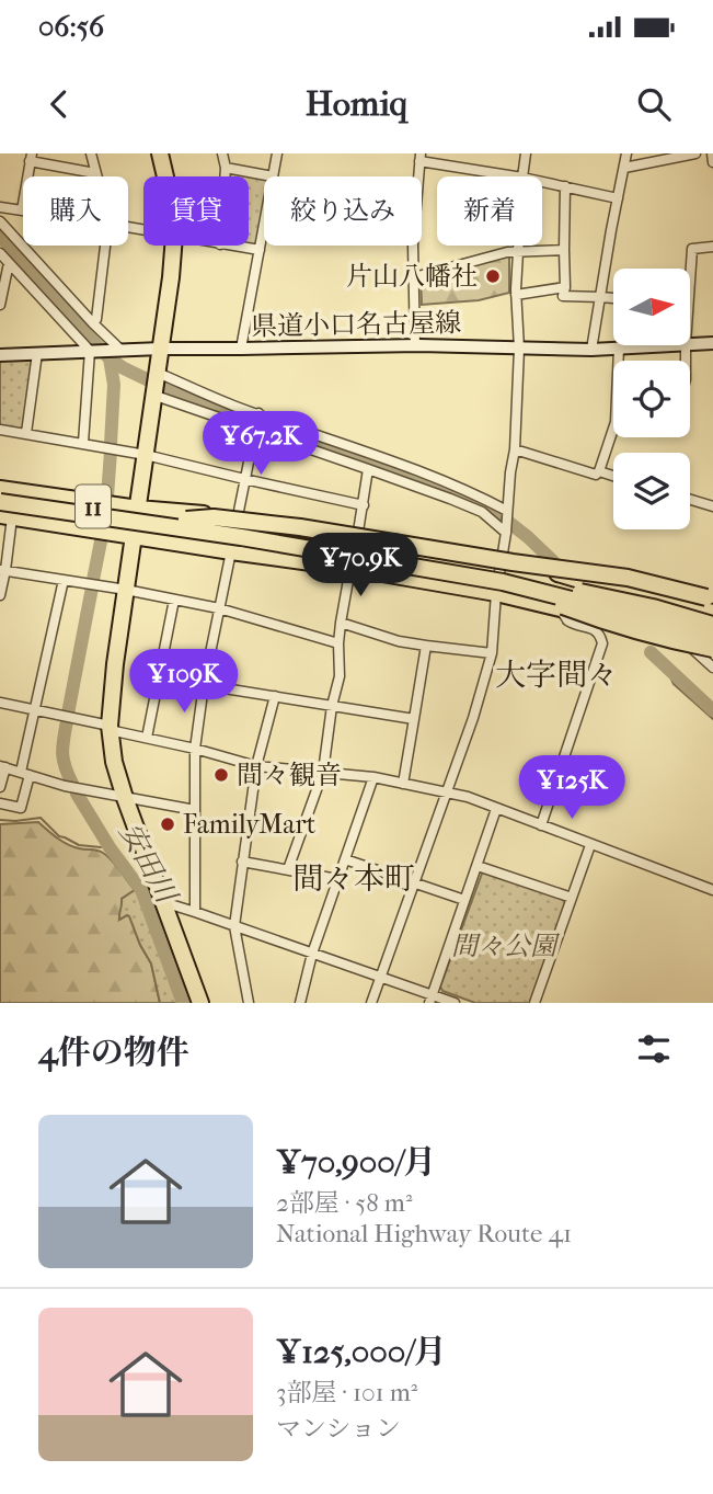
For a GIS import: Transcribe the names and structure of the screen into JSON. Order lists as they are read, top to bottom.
{
  "streets": {
    "highway": ["11"],
    "main road": ["県道小口名古屋線"]
  },
  "districts": ["大字間々", "間々本町"],
  "water": ["安田川"],
  "parks": ["間々公園"],
  "places": ["片山八幡社", "間々観音", "FamilyMart"],
  "north": "right",
  "page": {
    "status": "06:56",
    "header": "Homiq",
    "chip": [
      "購入",
      "賃貸",
      "絞り込み",
      "新着"
    ],
    "price": [
      "¥67.2K",
      "¥70.9K",
      "¥109K",
      "¥125K"
    ],
    "heading": "4件の物件",
    "list": [
      {
        "name": "¥70,900/月",
        "note": "2部屋 · 58 m² · National Highway Route 41"
      },
      {
        "name": "¥125,000/月",
        "note": "3部屋 · 101 m² · マンション"
      }
    ]
  }
}
